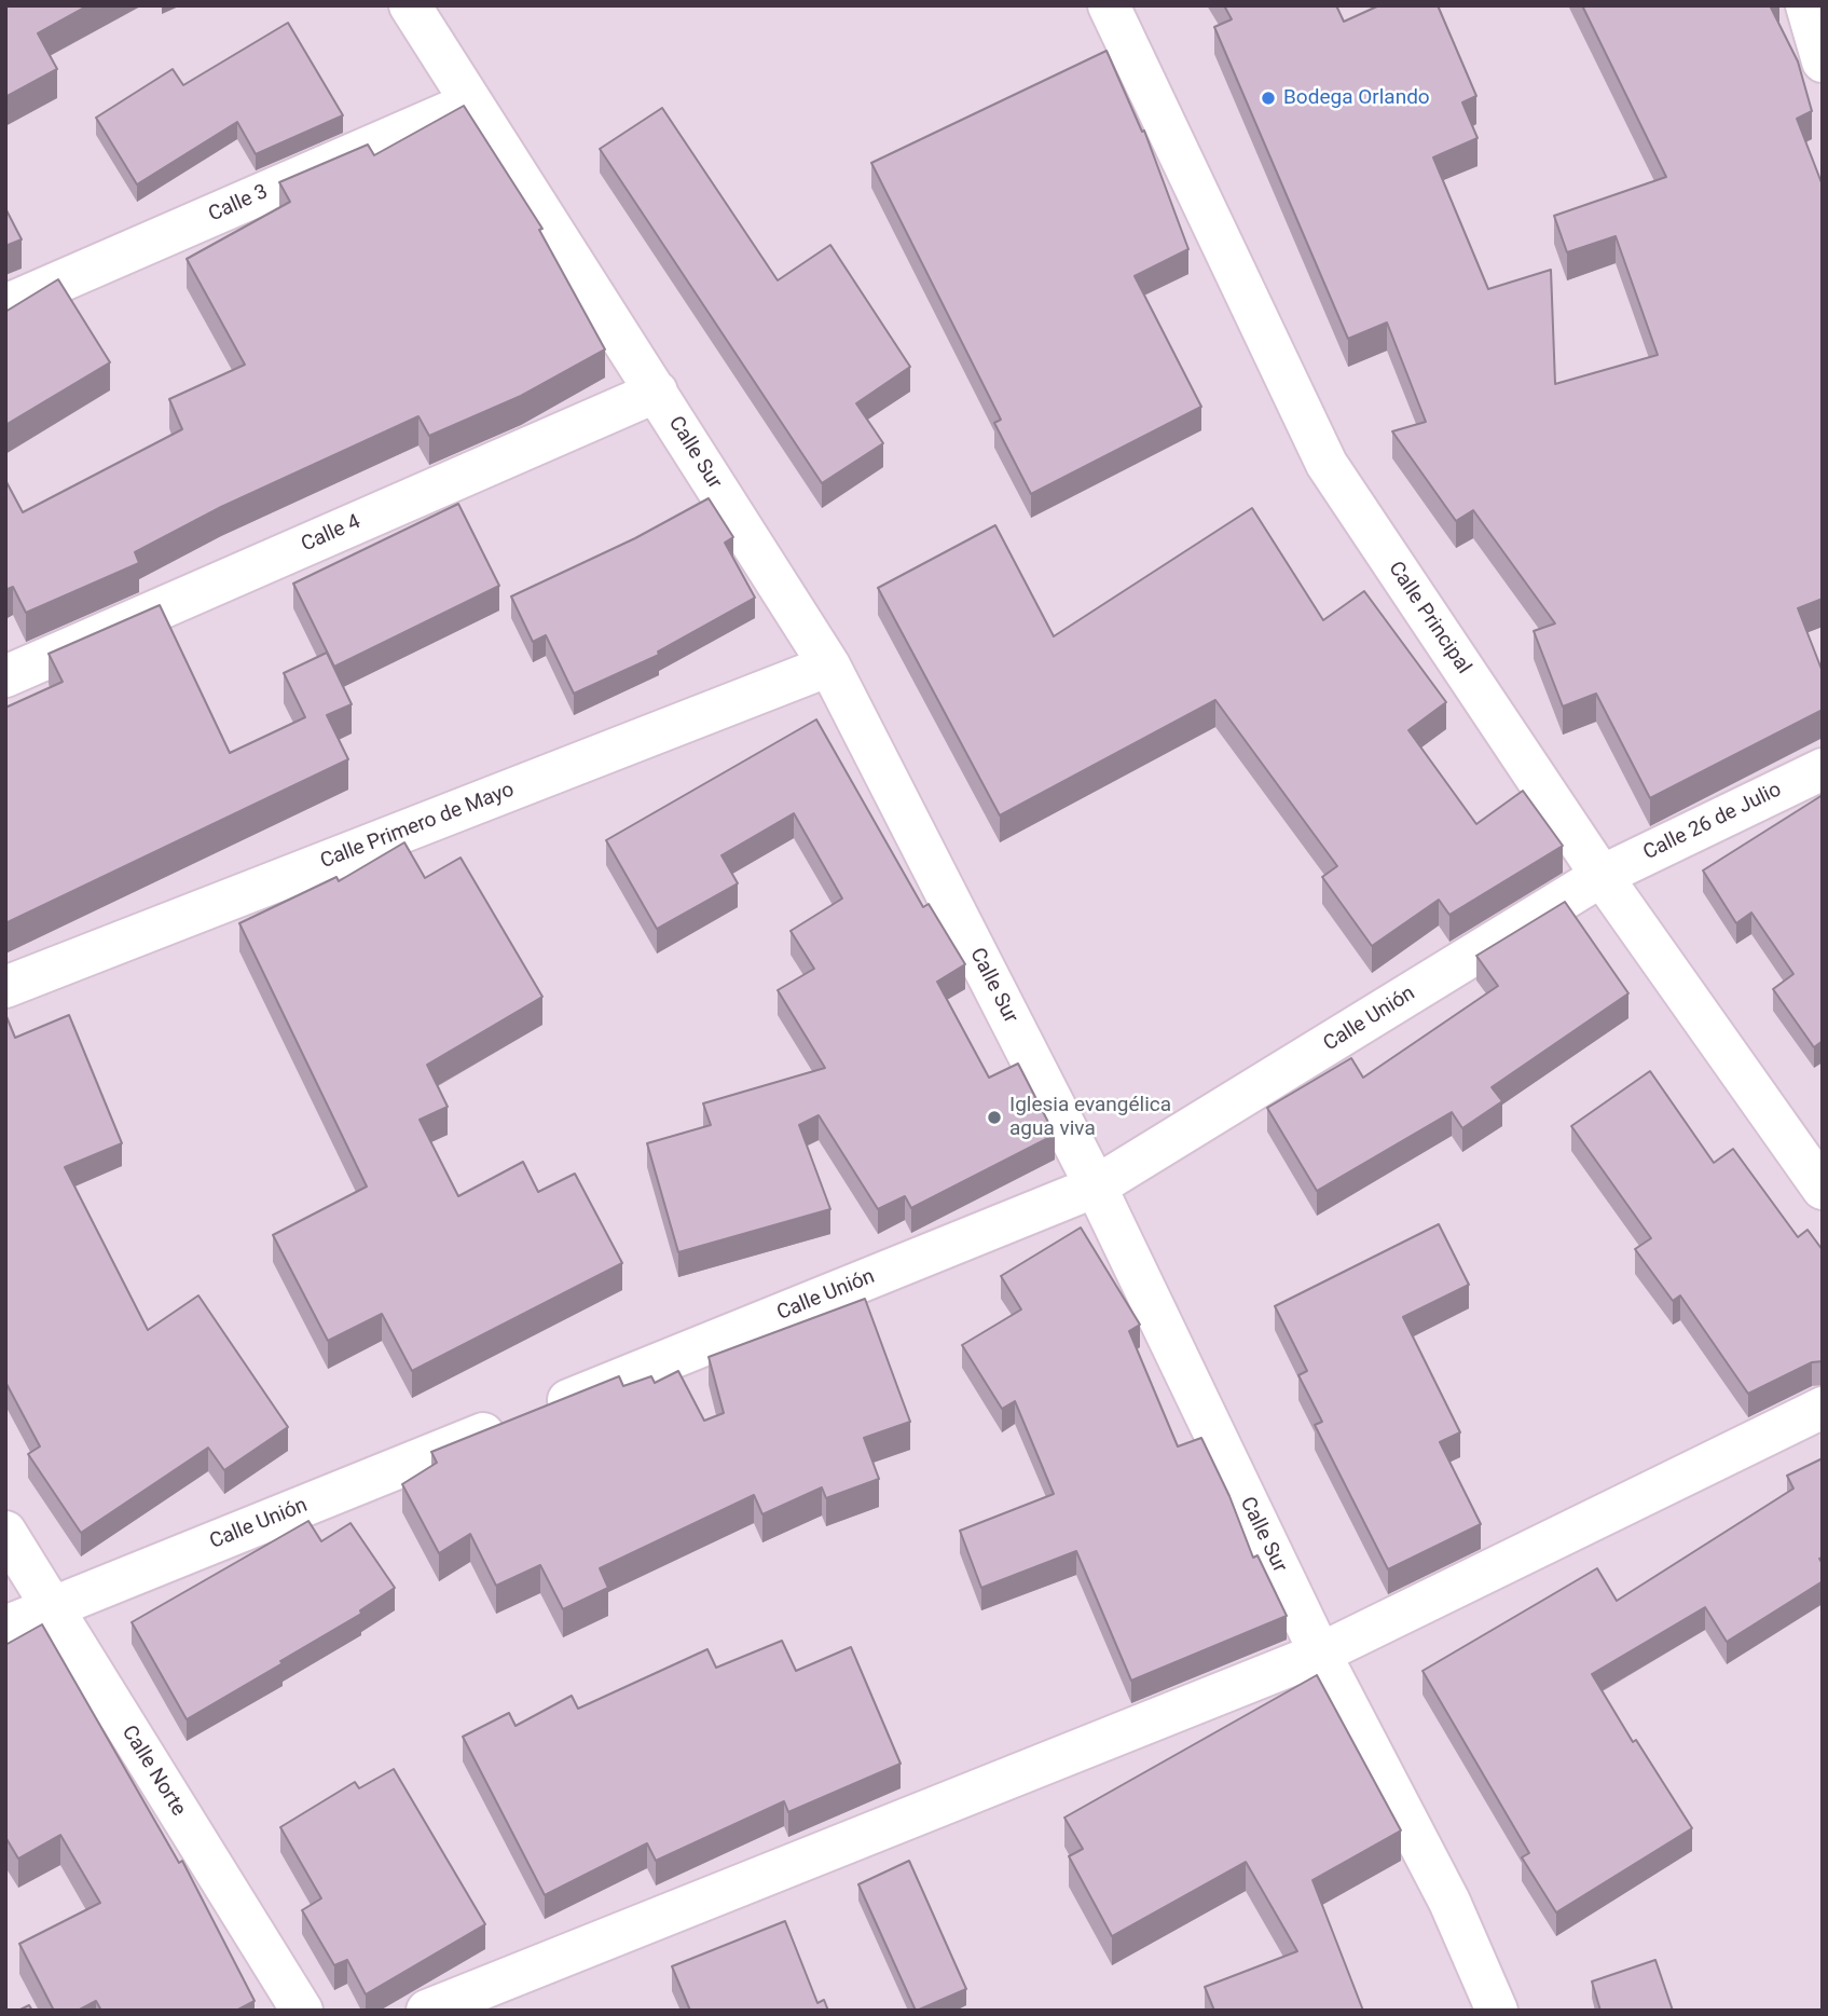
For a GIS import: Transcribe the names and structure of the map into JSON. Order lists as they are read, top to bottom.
{
  "streets": {
    "street": [
      "Calle 3",
      "Calle Sur",
      "Calle 4",
      "Calle Principal",
      "Calle 26 de Julio",
      "Calle Primero de Mayo",
      "Calle Unión",
      "Calle Norte"
    ]
  },
  "crossings": [
    ["Calle 3", "Calle Sur"],
    ["Calle Sur", "Calle 4"],
    ["Calle Sur", "Calle Primero de Mayo"],
    ["Calle Sur", "Calle Unión"],
    ["Calle Principal", "Calle 26 de Julio"],
    ["Calle Principal", "Calle Unión"],
    ["Calle 26 de Julio", "Calle Unión"],
    ["Calle Unión", "Calle Norte"]
  ],
  "places": ["Bodega Orlando", "Iglesia evangélica agua viva"]
}
